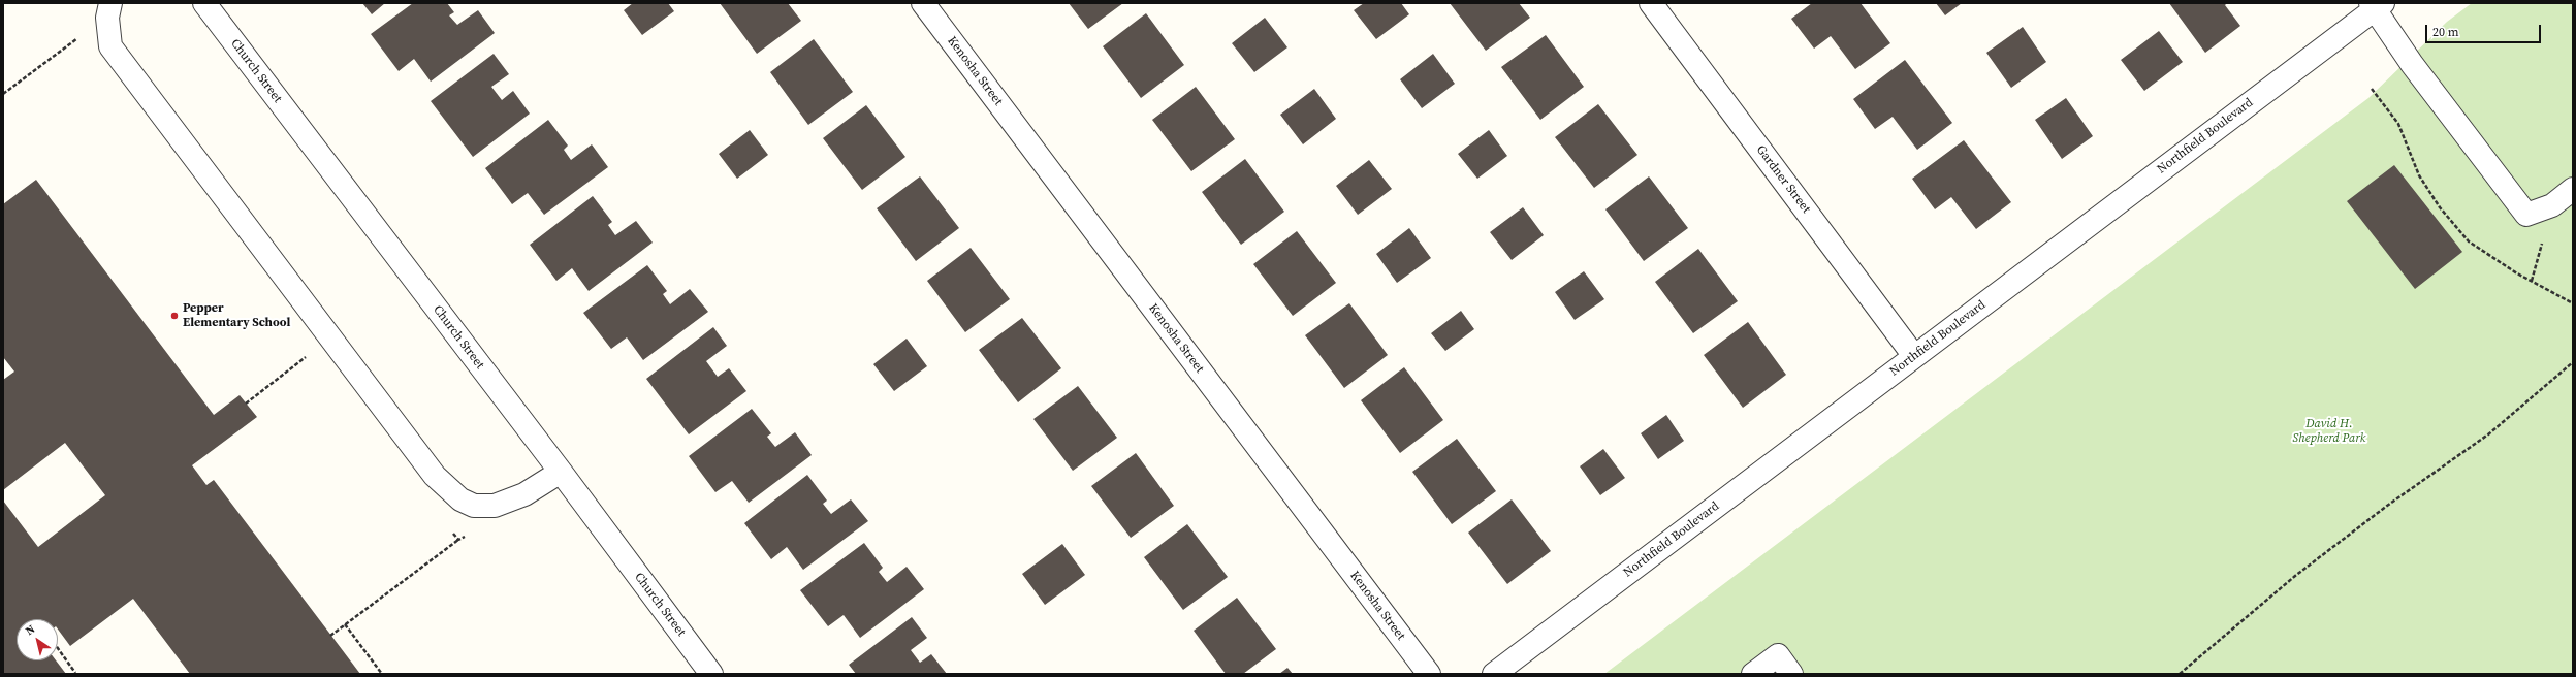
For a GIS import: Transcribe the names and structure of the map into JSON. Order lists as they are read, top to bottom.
{
  "streets": {
    "street": [
      "Church Street",
      "Kenosha Street",
      "Northfield Boulevard",
      "Gardner Street"
    ]
  },
  "crossings": [
    ["Northfield Boulevard", "Gardner Street"]
  ],
  "parks": ["David H. Shepherd Park"],
  "places": ["Pepper Elementary School"],
  "scale_bar": "20 m",
  "north": "top left"
}
